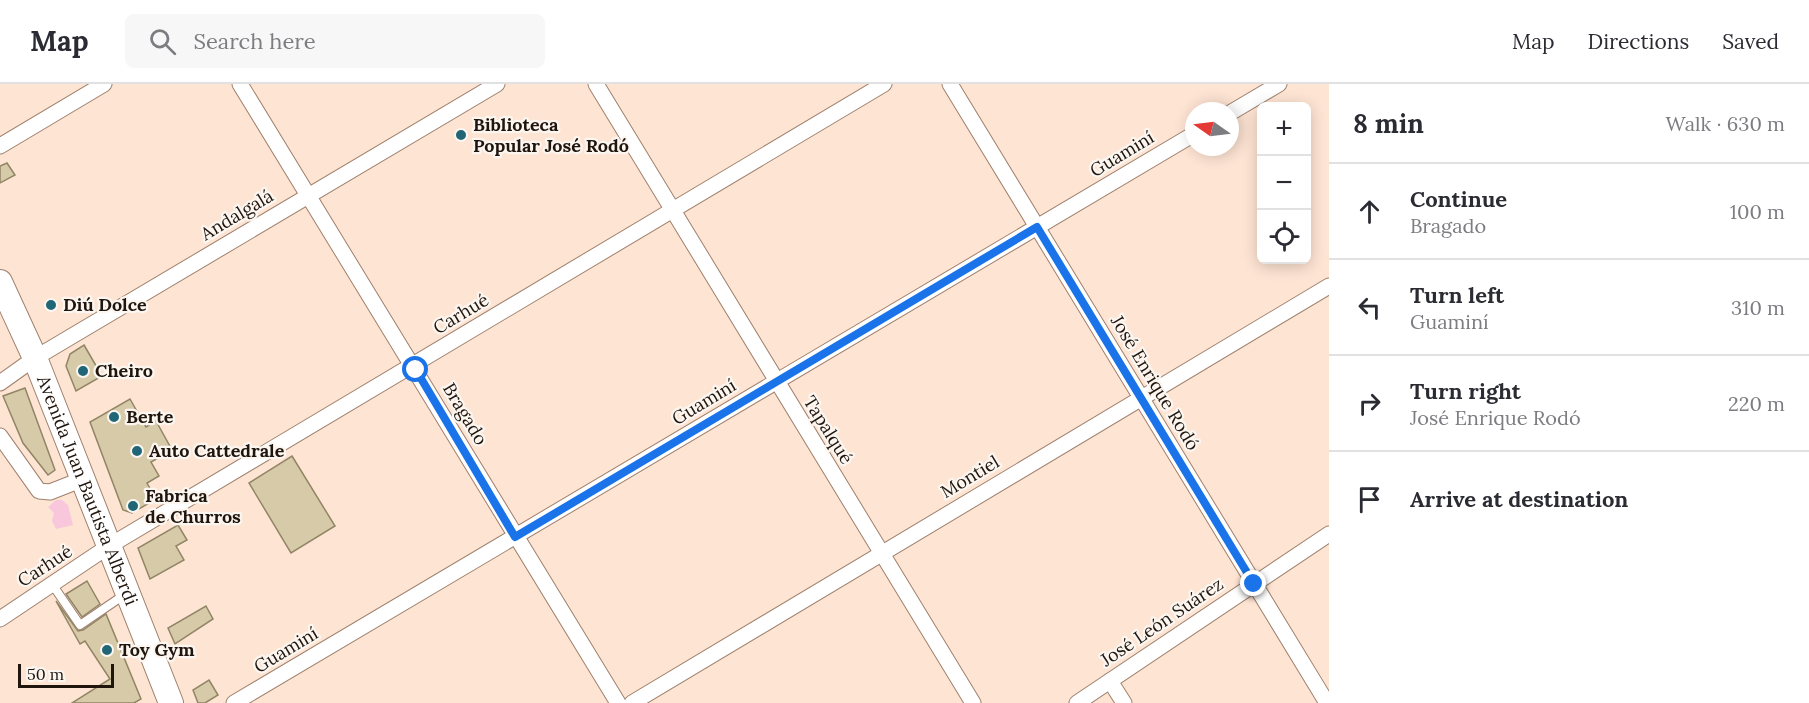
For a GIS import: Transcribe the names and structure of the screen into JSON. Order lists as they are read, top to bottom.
{
  "streets": {
    "main road": ["Avenida Juan Bautista Alberdi"],
    "street": [
      "Guaminí",
      "Andalgalá",
      "Carhué",
      "José Enrique Rodó",
      "Bragado",
      "Tapalqué",
      "Montiel",
      "José León Suárez"
    ]
  },
  "crossings": [
    ["Guaminí", "José Enrique Rodó"],
    ["Guaminí", "Bragado"],
    ["Guaminí", "Tapalqué"],
    ["Andalgalá", "Bragado"],
    ["Andalgalá", "Avenida Juan Bautista Alberdi"],
    ["Carhué", "Bragado"],
    ["Carhué", "Tapalqué"],
    ["Carhué", "Avenida Juan Bautista Alberdi"],
    ["José Enrique Rodó", "Montiel"],
    ["José Enrique Rodó", "José León Suárez"],
    ["Tapalqué", "Montiel"]
  ],
  "places": [
    "Biblioteca Popular José Rodó",
    "Diú Dolce",
    "Cheiro",
    "Berte",
    "Auto Cattedrale",
    "Fabrica de Churros",
    "Toy Gym"
  ],
  "scale_bar": "50 m",
  "north": "left",
  "page": {
    "header": "Map",
    "search": "Search here",
    "nav": ["Map", "Directions", "Saved"],
    "heading": ["8 min", "Walk · 630 m"],
    "map_buttons": ["+", "−"],
    "list": [
      ["Continue", "Bragado", "100 m"],
      ["Turn left", "Guaminí", "310 m"],
      ["Turn right", "José Enrique Rodó", "220 m"],
      "Arrive at destination"
    ],
    "scale": "50 m"
  }
}
